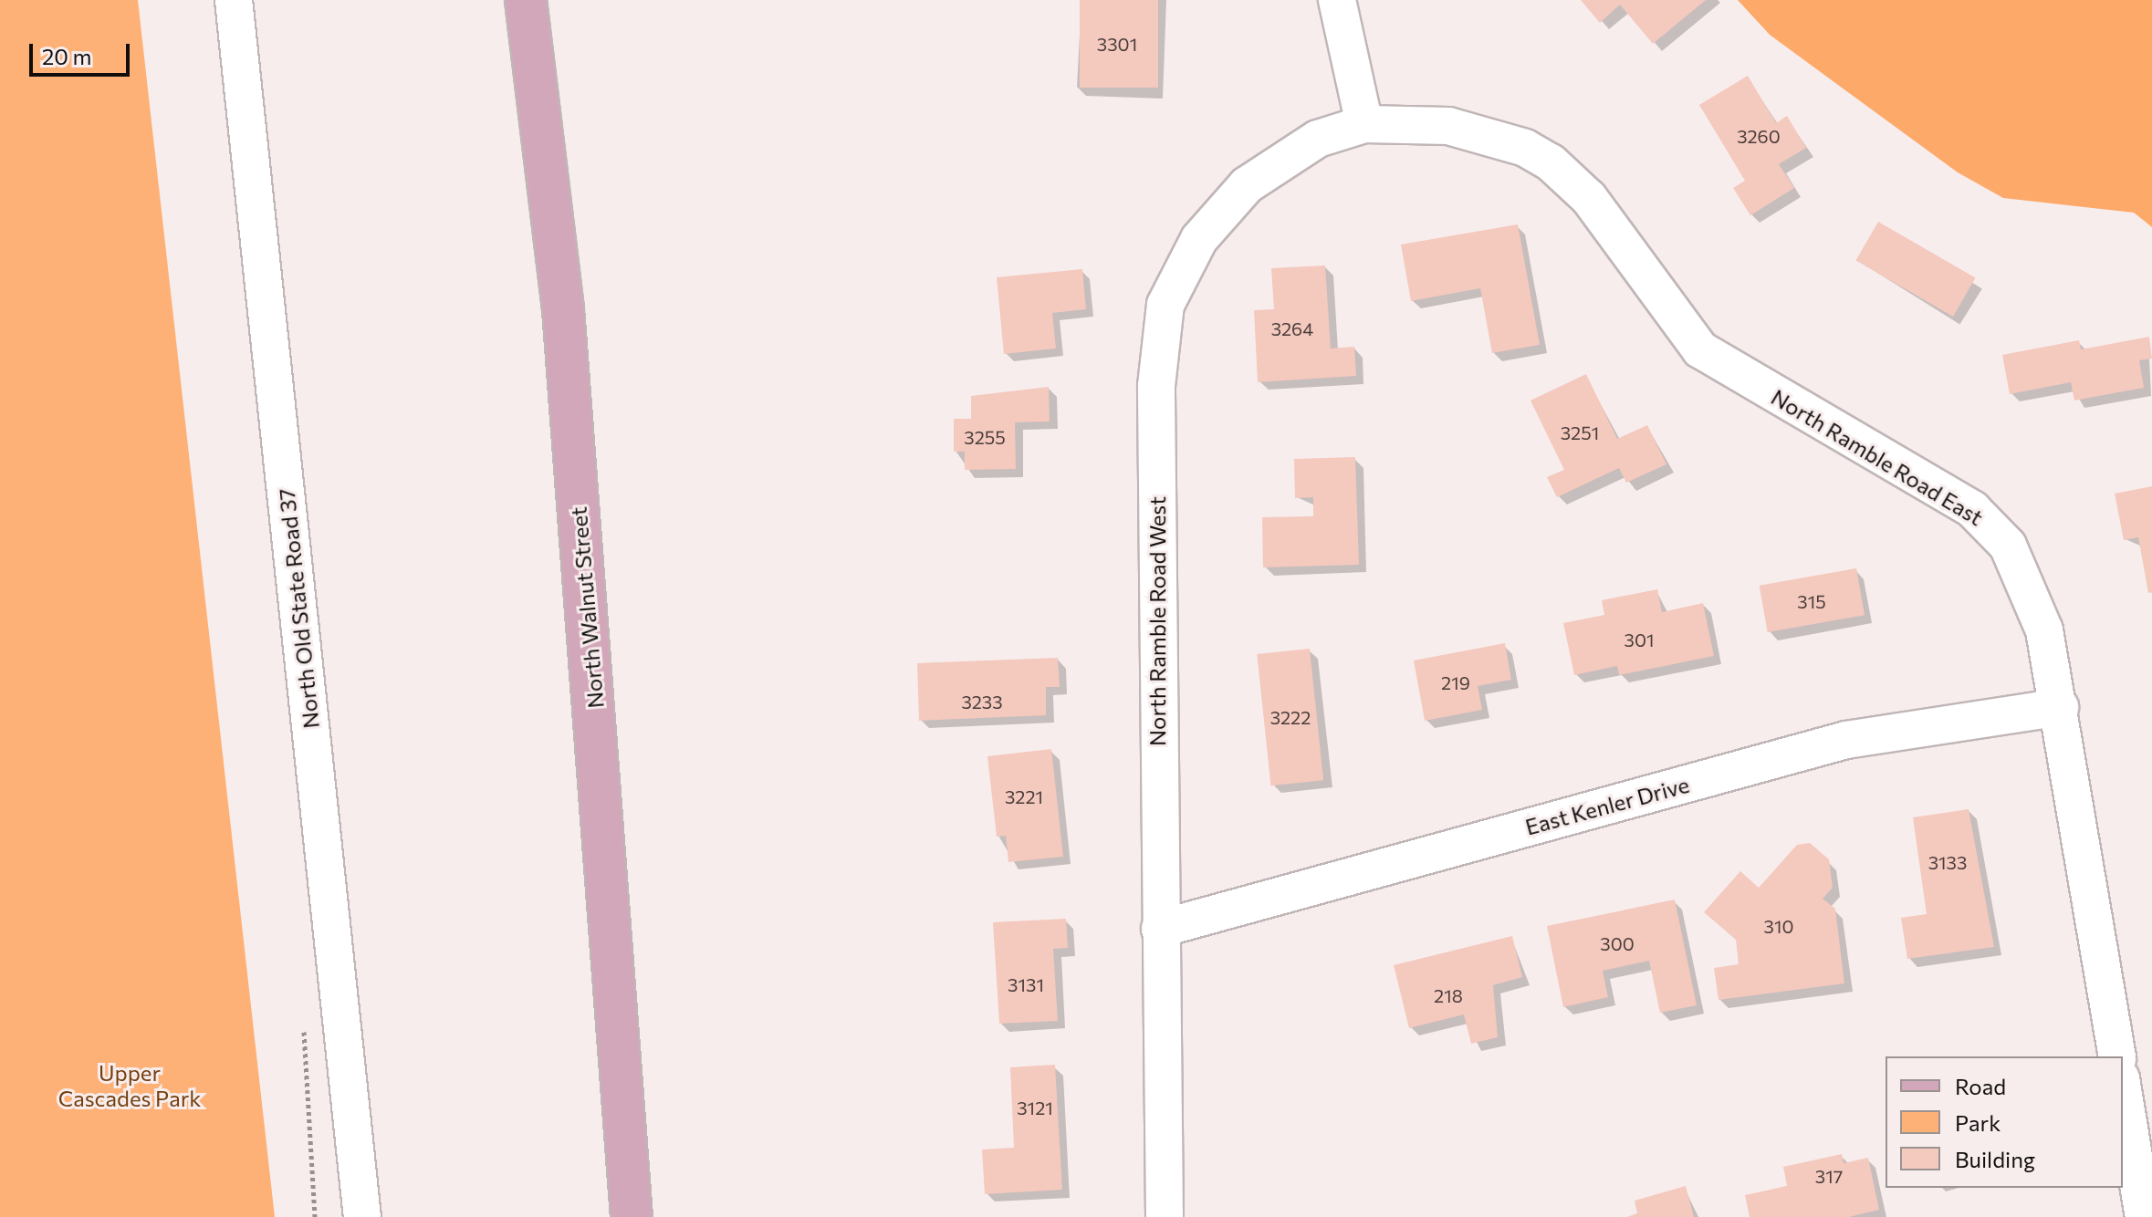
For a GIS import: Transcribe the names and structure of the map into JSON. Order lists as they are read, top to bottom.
{
  "streets": {
    "main road": ["North Walnut Street"],
    "street": [
      "North Ramble Road East",
      "North Old State Road 37",
      "North Ramble Road West",
      "East Kenler Drive"
    ]
  },
  "crossings": [
    ["North Ramble Road East", "North Ramble Road West"],
    ["North Ramble Road East", "East Kenler Drive"],
    ["North Ramble Road West", "East Kenler Drive"]
  ],
  "parks": ["Upper Cascades Park"],
  "house_numbers": [
    "3301",
    "3260",
    "3264",
    "3251",
    "3255",
    "315",
    "301",
    "219",
    "3233",
    "3222",
    "3221",
    "3133",
    "310",
    "300",
    "3131",
    "218",
    "3121",
    "317"
  ],
  "legend": ["Road", "Park", "Building"],
  "scale_bar": "20 m"
}
